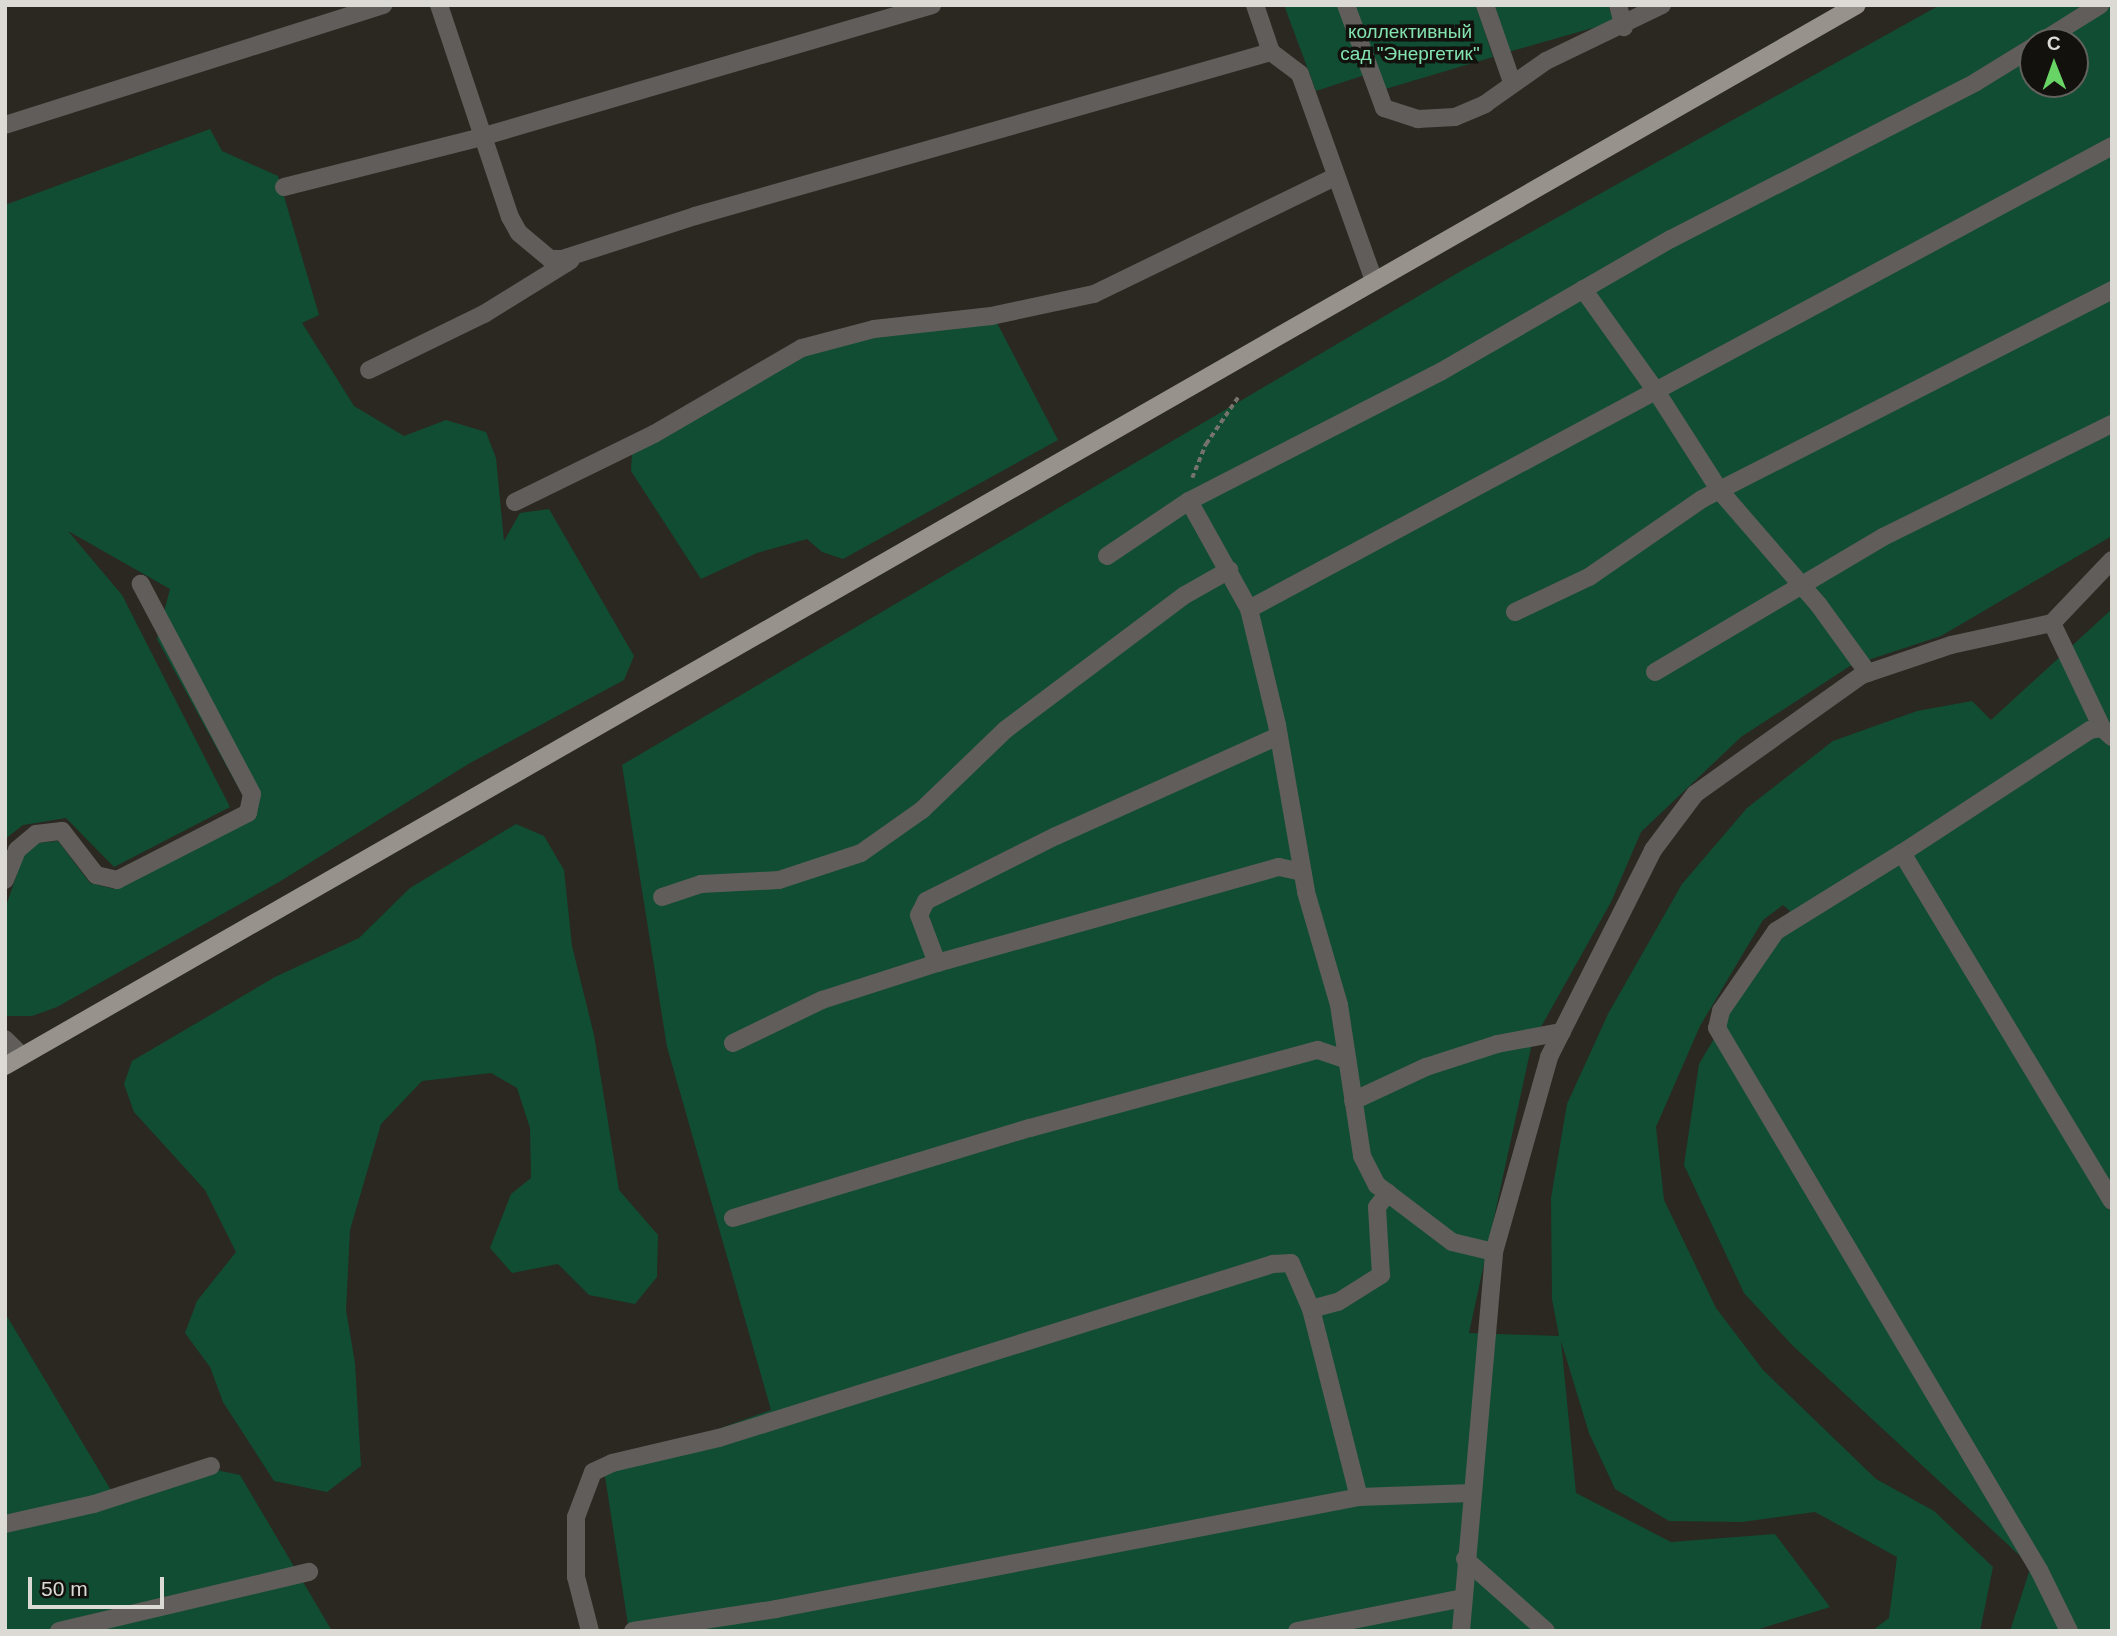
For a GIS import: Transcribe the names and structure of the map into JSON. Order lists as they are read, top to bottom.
{
  "parks": ["коллективный сад \"Энергетик\""],
  "scale_bar": "50 m",
  "north": "top"
}
